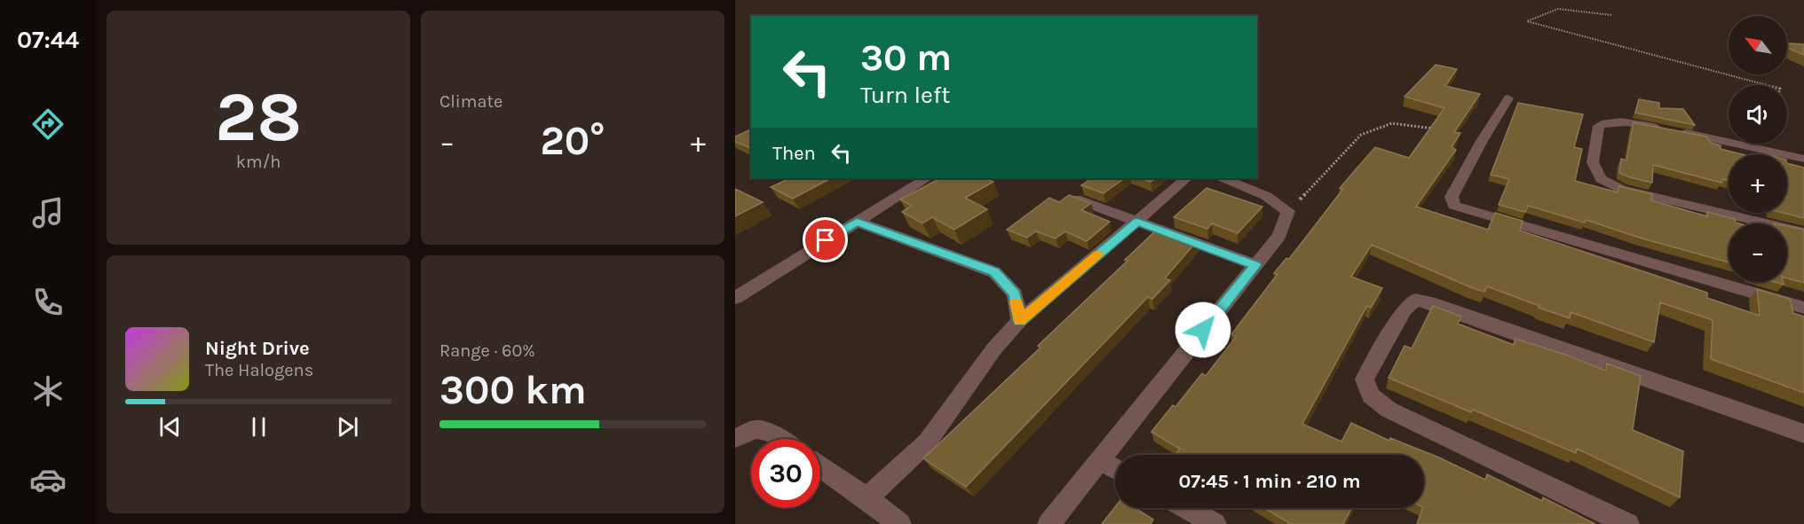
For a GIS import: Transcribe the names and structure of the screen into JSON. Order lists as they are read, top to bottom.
{
  "north": "top left",
  "page": {
    "tabs": "07:44",
    "tile": [
      ["28", "km/h"],
      "Climate",
      ["Range · 60%", "300 km"]
    ],
    "map_buttons": ["+", "−"],
    "turn": ["30 m", "Turn left"],
    "heat": ["−", "20°", "+"],
    "then": "Then",
    "song": ["Night Drive", "The Halogens"],
    "limit": "30",
    "trip": "07:45 · 1 min · 210 m"
  }
}
